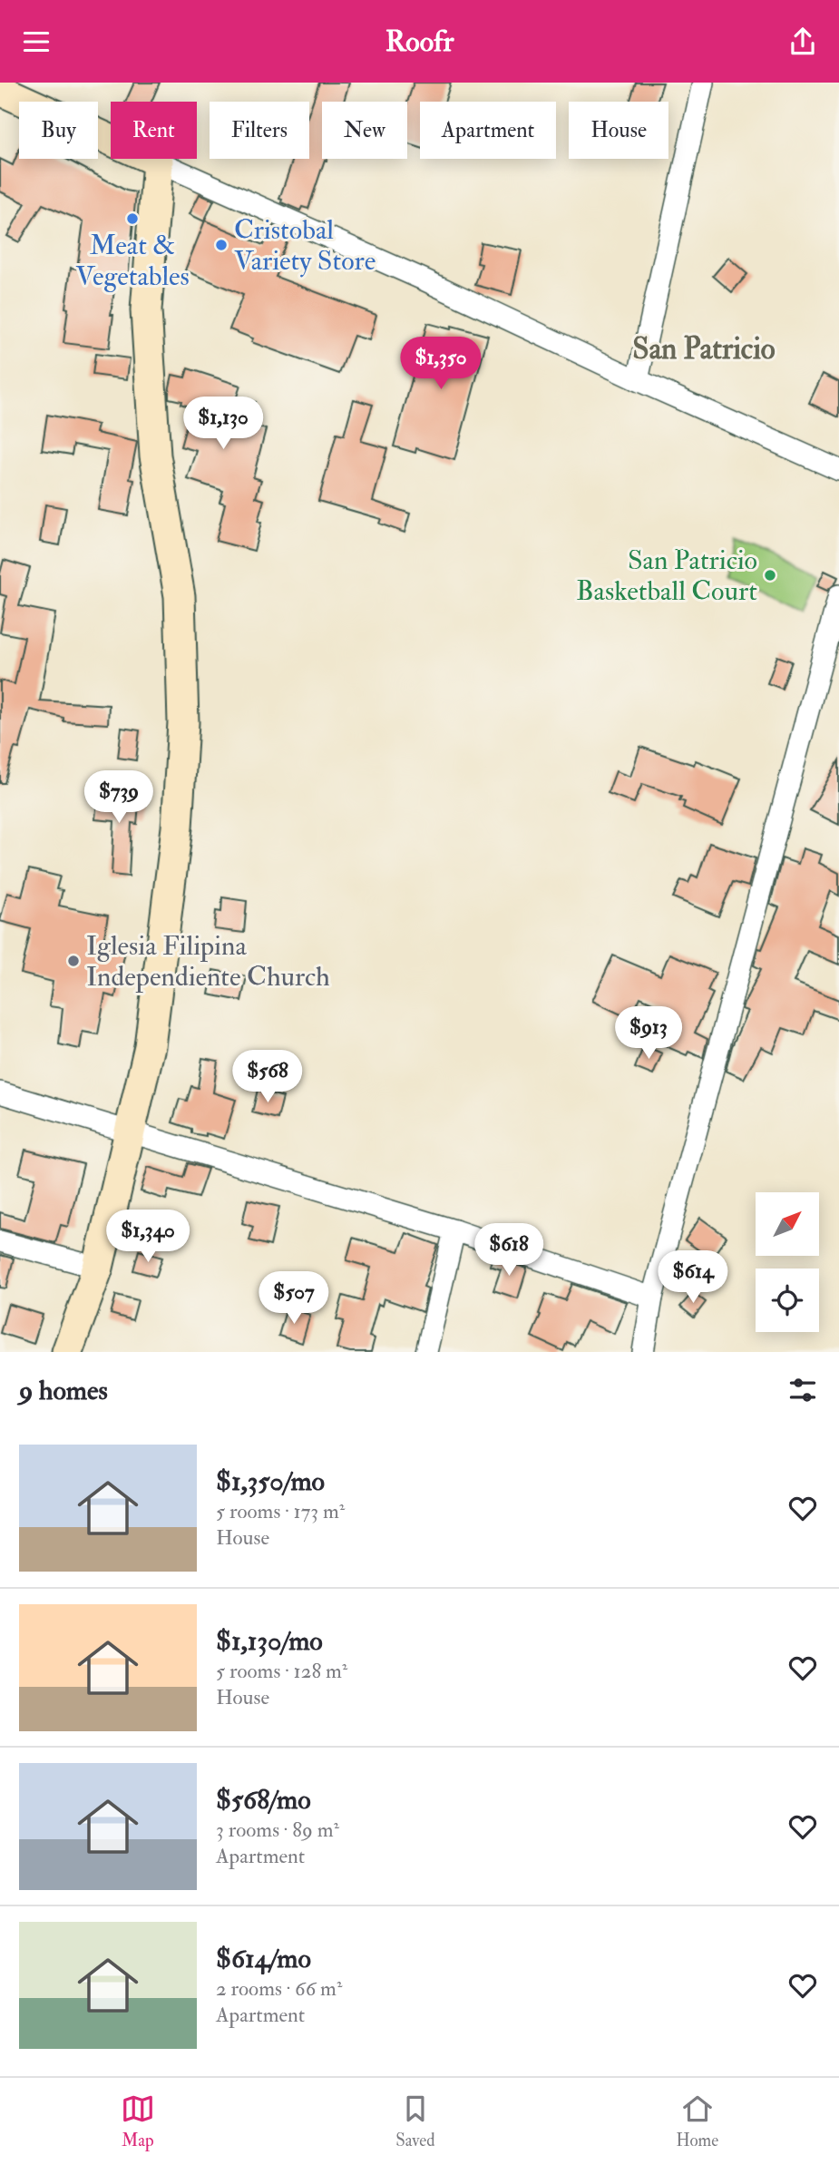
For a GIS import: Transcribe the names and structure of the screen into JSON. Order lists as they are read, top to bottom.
{
  "districts": ["San Patricio"],
  "places": [
    "Meat & Vegetables",
    "Cristobal Variety Store",
    "San Patricio Basketball Court",
    "Iglesia Filipina Independiente Church"
  ],
  "north": "top right",
  "page": {
    "header": "Roofr",
    "chip": [
      "Buy",
      "Rent",
      "Filters",
      "New",
      "Apartment",
      "House"
    ],
    "price": [
      "$1,350",
      "$1,130",
      "$739",
      "$913",
      "$568",
      "$1,340",
      "$618",
      "$614",
      "$507"
    ],
    "heading": "9 homes",
    "list": [
      {
        "name": "$1,350/mo",
        "note": "5 rooms · 173 m² · House"
      },
      {
        "name": "$1,130/mo",
        "note": "5 rooms · 128 m² · House"
      },
      {
        "name": "$568/mo",
        "note": "3 rooms · 89 m² · Apartment"
      },
      {
        "name": "$614/mo",
        "note": "2 rooms · 66 m² · Apartment"
      }
    ],
    "tabs": ["Map", "Saved", "Home"]
  }
}
